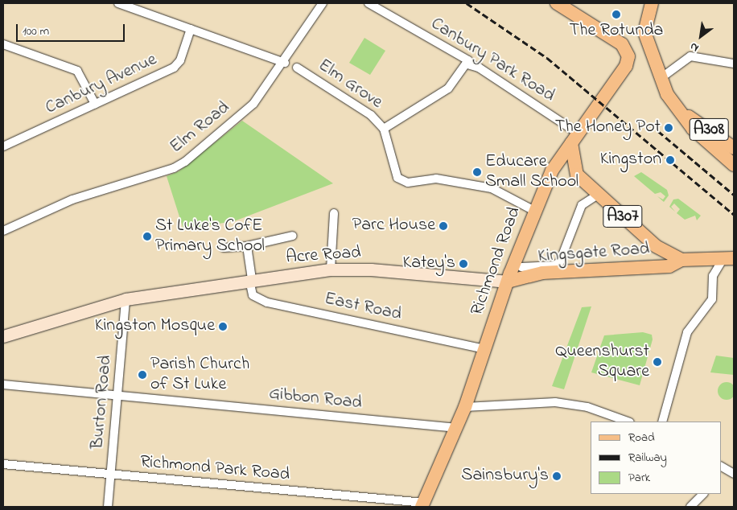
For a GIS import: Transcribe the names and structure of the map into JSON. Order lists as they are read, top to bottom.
{
  "streets": {
    "main road": [
      "A308",
      "A307",
      "Kingsgate Road",
      "Richmond Road"
    ],
    "street": [
      "Canbury Park Road",
      "Canbury Avenue",
      "Elm Grove",
      "Elm Road",
      "Acre Road",
      "East Road",
      "Gibbon Road",
      "Burton Road",
      "Richmond Park Road"
    ]
  },
  "crossings": [
    ["Canbury Park Road", "A307"],
    ["Canbury Park Road", "Richmond Road"],
    ["A307", "Kingsgate Road"],
    ["A307", "Richmond Road"],
    ["Kingsgate Road", "Acre Road"],
    ["Kingsgate Road", "Richmond Road"],
    ["Acre Road", "Richmond Road"],
    ["Acre Road", "East Road"],
    ["Acre Road", "Burton Road"],
    ["Richmond Road", "East Road"],
    ["Richmond Road", "Gibbon Road"],
    ["Richmond Road", "Richmond Park Road"],
    ["Gibbon Road", "Burton Road"],
    ["Burton Road", "Richmond Park Road"]
  ],
  "places": [
    "The Rotunda",
    "The Honey Pot",
    "Kingston",
    "Educare Small School",
    "Parc House",
    "St Luke's CofE Primary School",
    "Katey's",
    "Kingston Mosque",
    "Queenshurst Square",
    "Parish Church of St Luke",
    "Sainsbury's"
  ],
  "legend": ["Road", "Railway", "Park"],
  "scale_bar": "100 m",
  "north": "bottom left"
}
